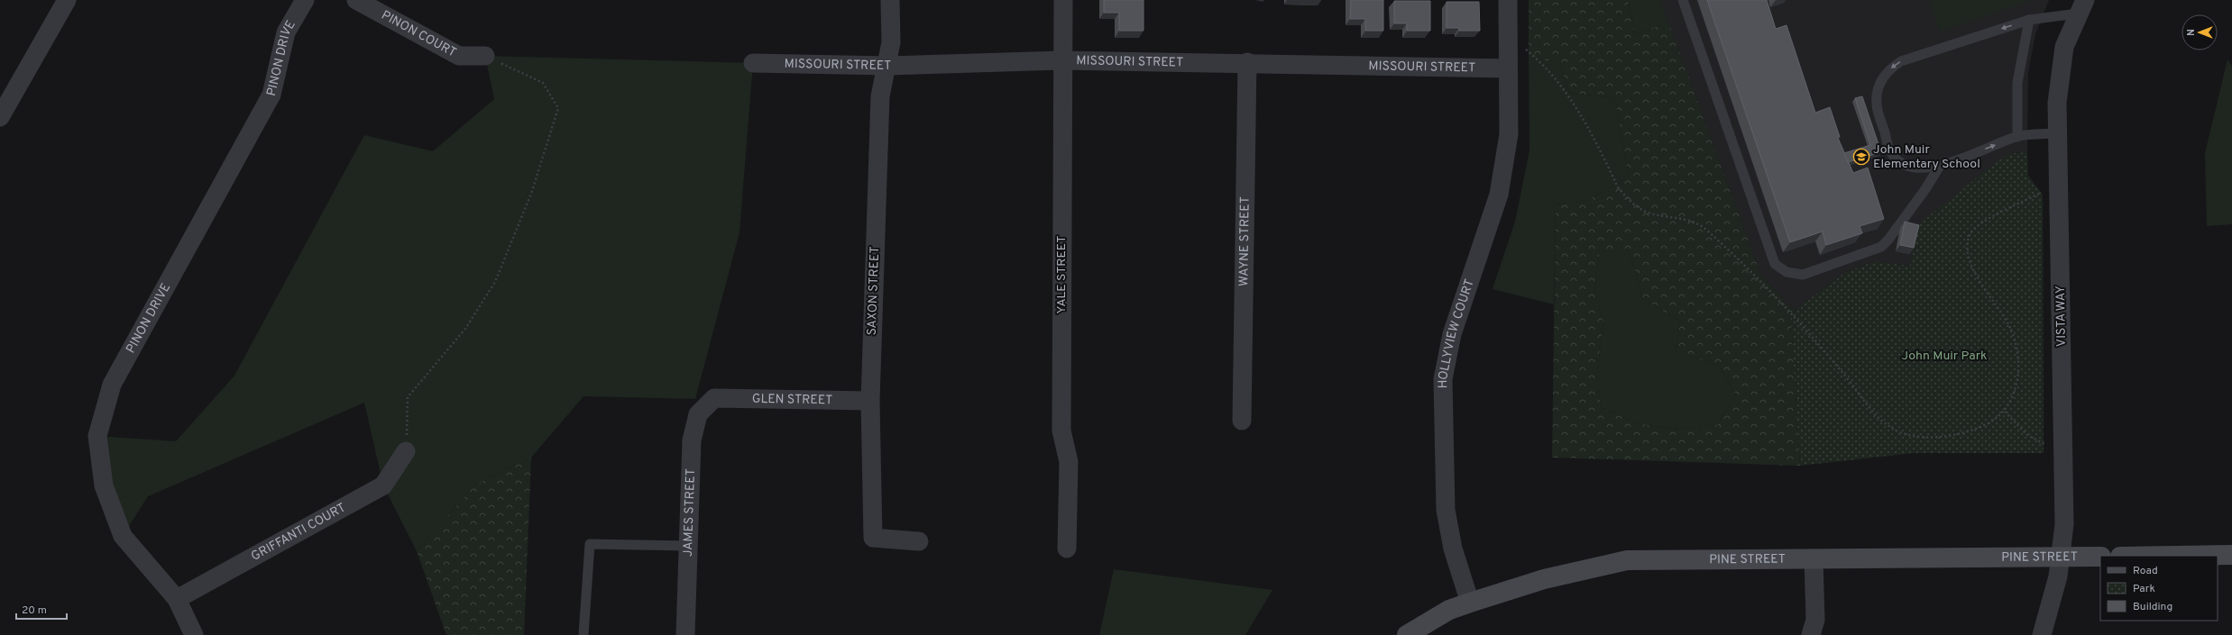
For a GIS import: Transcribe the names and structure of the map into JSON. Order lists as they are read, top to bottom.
{
  "streets": {
    "street": [
      "PINON COURT",
      "PINON DRIVE",
      "MISSOURI STREET",
      "WAYNE STREET",
      "YALE STREET",
      "SAXON STREET",
      "VISTA WAY",
      "HOLLYVIEW COURT",
      "GLEN STREET",
      "JAMES STREET",
      "GRIFFANTI COURT",
      "PINE STREET"
    ]
  },
  "crossings": [
    ["PINON DRIVE", "GRIFFANTI COURT"],
    ["MISSOURI STREET", "WAYNE STREET"],
    ["MISSOURI STREET", "YALE STREET"],
    ["MISSOURI STREET", "SAXON STREET"],
    ["MISSOURI STREET", "HOLLYVIEW COURT"],
    ["SAXON STREET", "GLEN STREET"],
    ["VISTA WAY", "PINE STREET"],
    ["HOLLYVIEW COURT", "PINE STREET"],
    ["GLEN STREET", "JAMES STREET"]
  ],
  "parks": ["John Muir Park"],
  "places": {
    "school or university": ["John Muir Elementary School"]
  },
  "legend": ["Road", "Park", "Building"],
  "scale_bar": "20 m",
  "north": "left"
}
